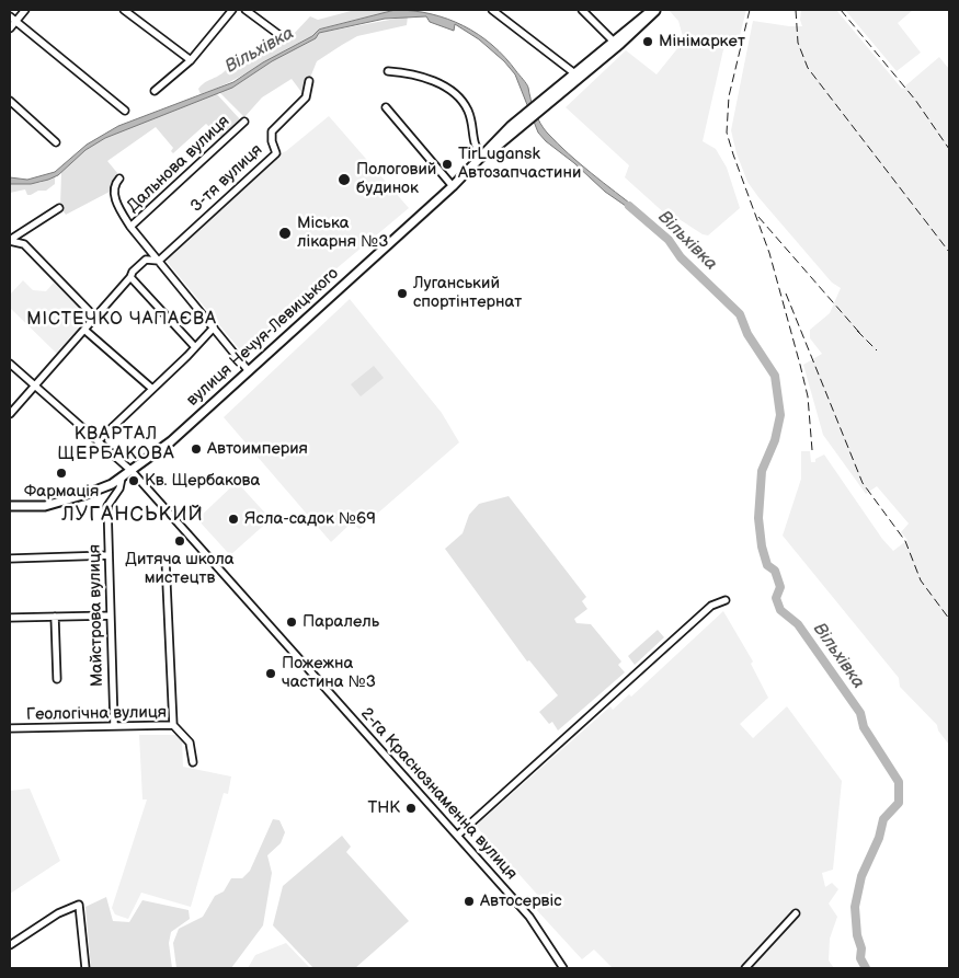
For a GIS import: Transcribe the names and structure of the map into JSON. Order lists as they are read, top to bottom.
{
  "streets": {
    "main road": ["вулиця Нечуя-Левицького"],
    "street": [
      "Дальнова вулиця",
      "3-тя вулиця",
      "Майстрова вулиця",
      "Геологічна вулиця",
      "2-га Краснознаменна вулиця"
    ]
  },
  "crossings": [
    ["вулиця Нечуя-Левицького", "Майстрова вулиця"],
    ["вулиця Нечуя-Левицького", "2-га Краснознаменна вулиця"],
    ["Майстрова вулиця", "Геологічна вулиця"]
  ],
  "districts": ["МІСТЕЧКО ЧАПАЄВА", "КВАРТАЛ ЩЕРБАКОВА", "ЛУГАНСЬКИЙ"],
  "water": ["Вільхівка"],
  "places": [
    "Мінімаркет",
    "TirLugansk Автозапчастини",
    "Пологовий будинок",
    "Міська лікарня №3",
    "Луганський спортінтернат",
    "Автоимперия",
    "Фармація",
    "Кв. Щербакова",
    "Ясла-садок №69",
    "Дитяча школа мистецтв",
    "Паралель",
    "Пожежна частина №3",
    "ТНК",
    "Автосервіс"
  ]
}
